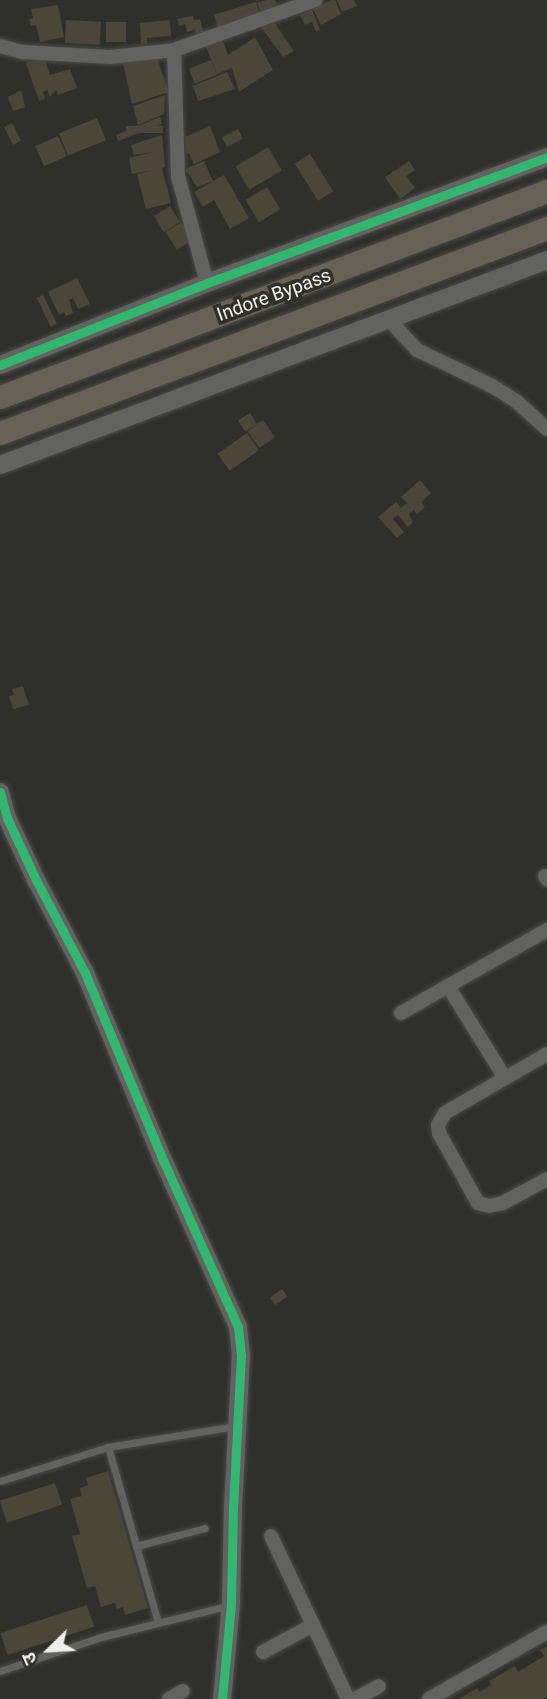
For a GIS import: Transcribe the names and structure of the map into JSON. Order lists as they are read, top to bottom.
{
  "streets": {
    "highway": ["Indore Bypass"]
  },
  "north": "bottom left"
}
